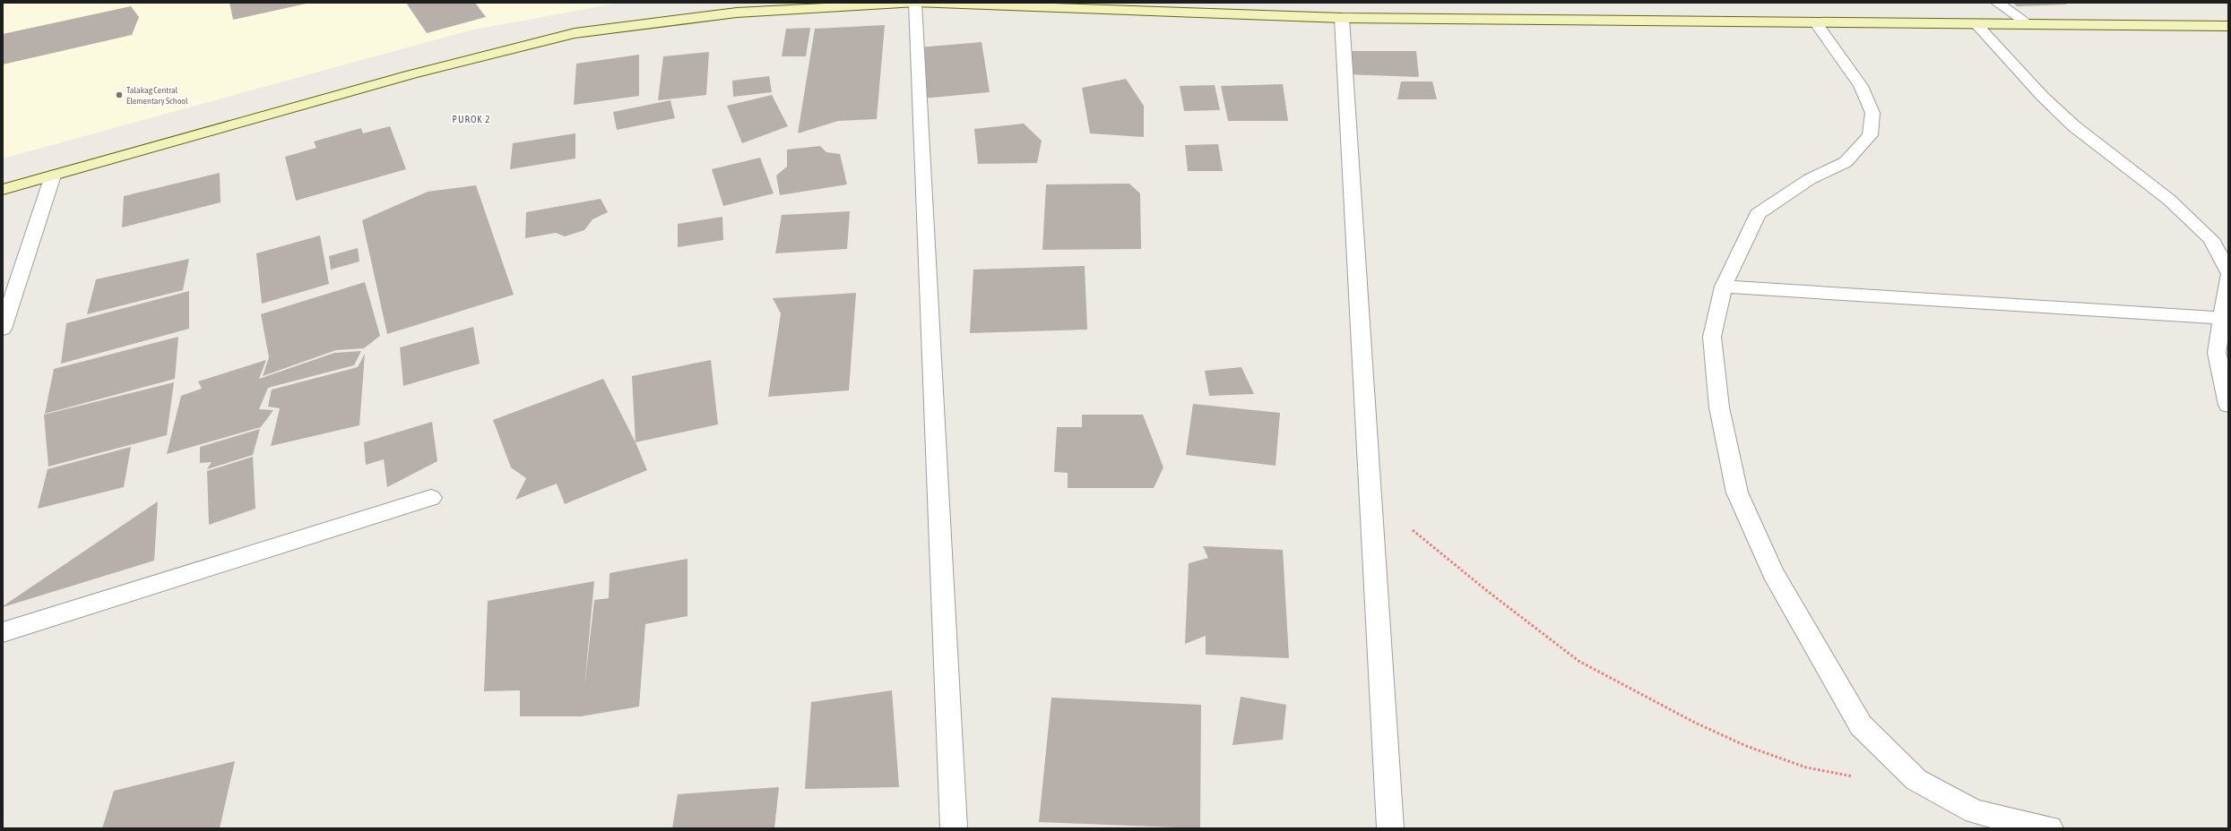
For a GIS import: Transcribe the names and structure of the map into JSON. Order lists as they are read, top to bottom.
{
  "districts": ["PUROK 2"],
  "places": ["Talakag Central Elementary School"]
}
